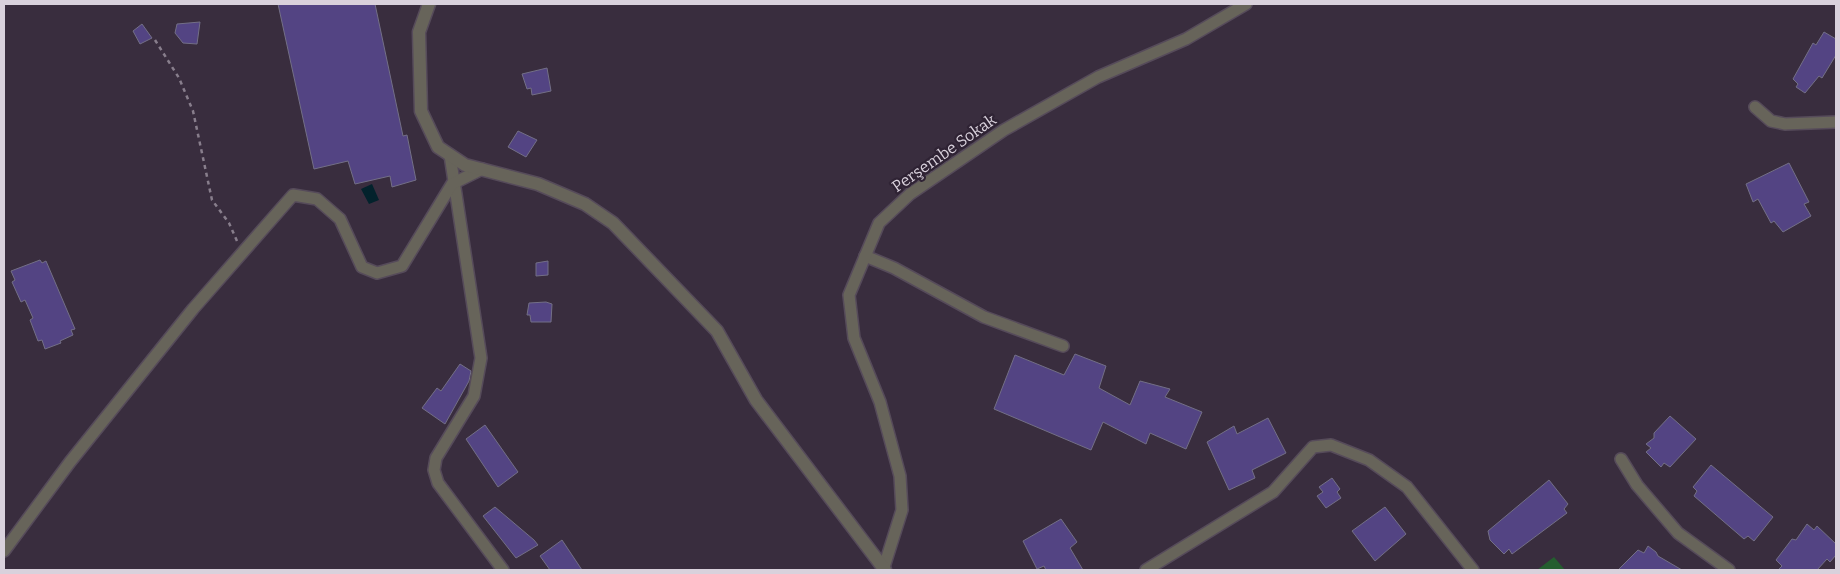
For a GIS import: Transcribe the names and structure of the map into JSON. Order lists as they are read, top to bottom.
{
  "streets": {
    "street": ["Perşembe Sokak"]
  }
}
